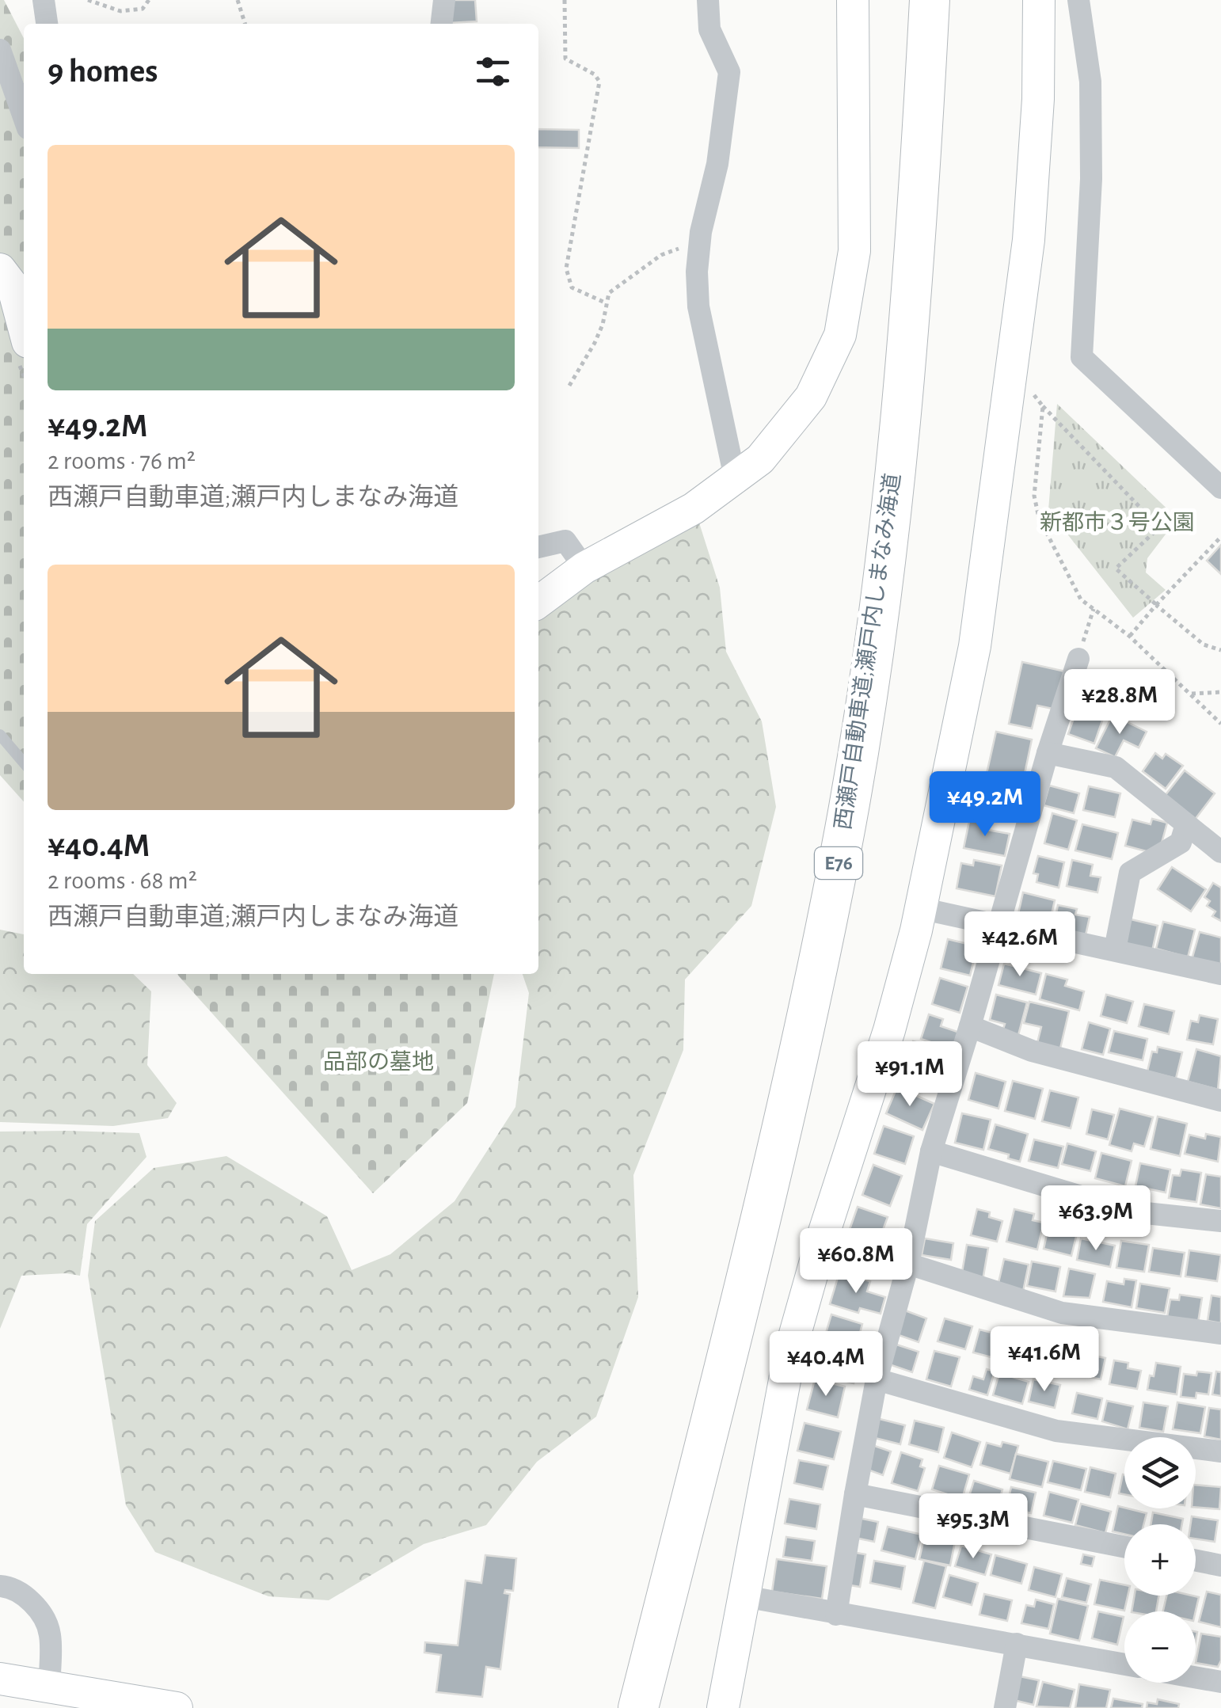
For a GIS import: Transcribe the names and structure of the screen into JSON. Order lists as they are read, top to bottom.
{
  "streets": {
    "highway": ["西瀬戸自動車道;瀬戸内しまなみ海道", "E76"]
  },
  "parks": ["新都市３号公園", "品部の墓地"],
  "page": {
    "heading": "9 homes",
    "list": [
      {
        "name": "¥49.2M",
        "note": "2 rooms · 76 m² · 西瀬戸自動車道;瀬戸内しまなみ海道"
      },
      {
        "name": "¥40.4M",
        "note": "2 rooms · 68 m² · 西瀬戸自動車道;瀬戸内しまなみ海道"
      }
    ],
    "price": [
      "¥28.8M",
      "¥49.2M",
      "¥42.6M",
      "¥91.1M",
      "¥63.9M",
      "¥60.8M",
      "¥41.6M",
      "¥40.4M",
      "¥95.3M"
    ],
    "map_buttons": ["+", "−"]
  }
}
